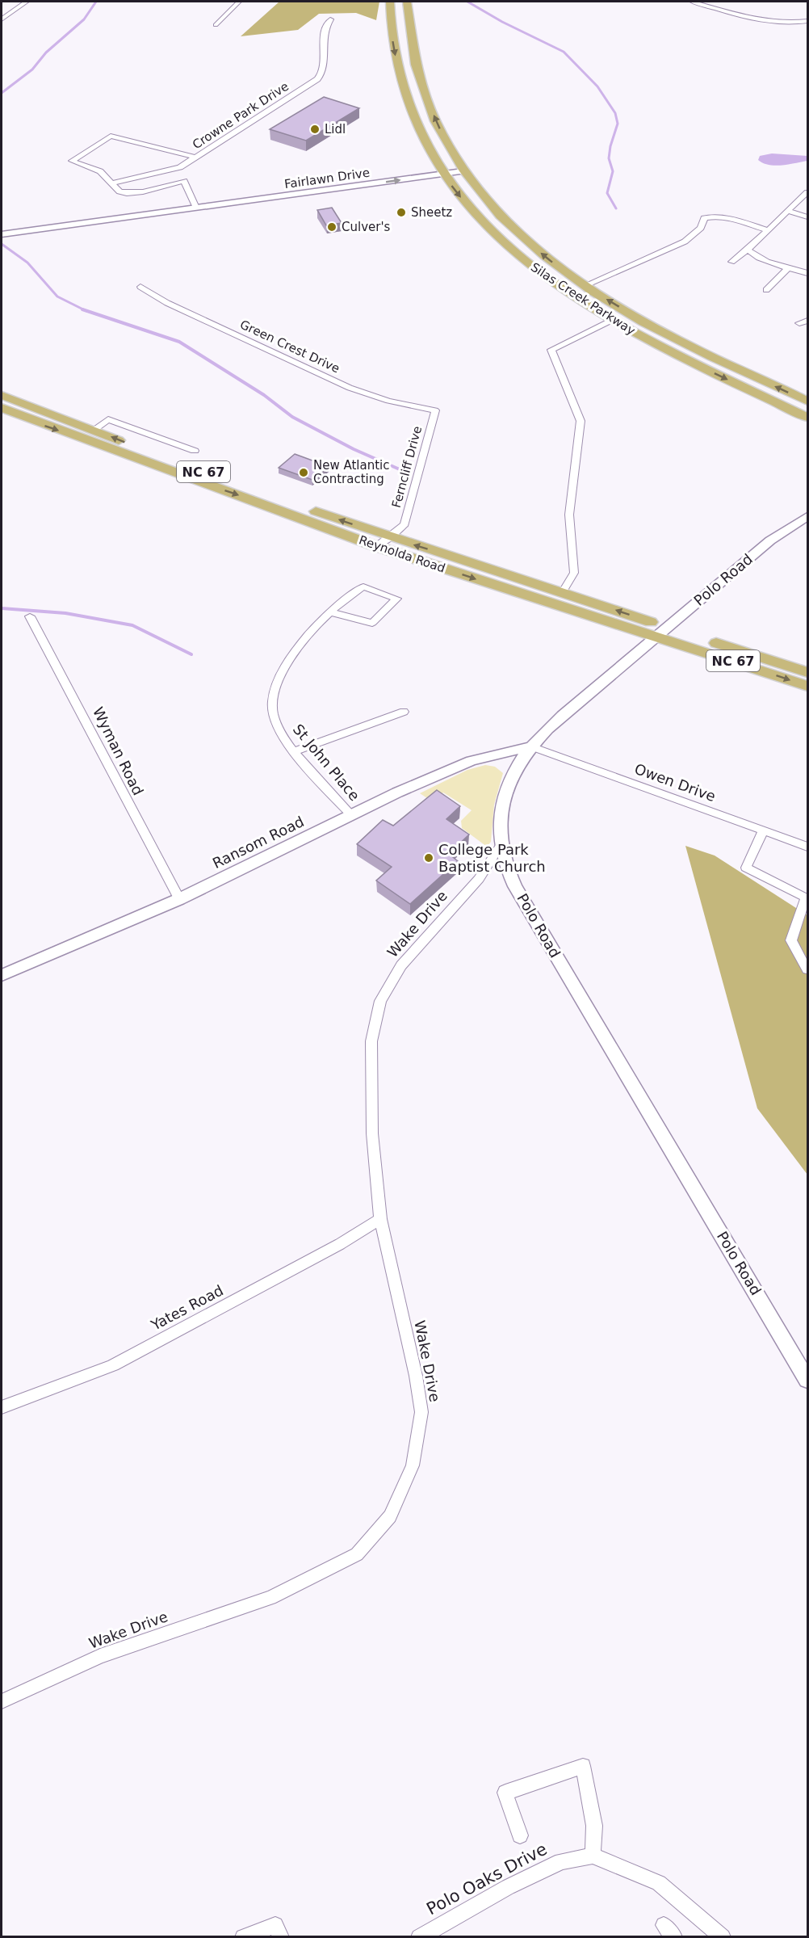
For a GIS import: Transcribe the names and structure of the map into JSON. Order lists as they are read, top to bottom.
{
  "streets": {
    "main road": [
      "Fairlawn Drive",
      "Silas Creek Parkway",
      "NC 67",
      "Reynolda Road",
      "Polo Road",
      "Ransom Road"
    ],
    "street": [
      "Crowne Park Drive",
      "Green Crest Drive",
      "Ferncliff Drive",
      "Wyman Road",
      "St John Place",
      "Owen Drive",
      "Wake Drive",
      "Yates Road",
      "Polo Oaks Drive"
    ]
  },
  "crossings": [
    ["Fairlawn Drive", "Silas Creek Parkway"],
    ["Green Crest Drive", "Ferncliff Drive"],
    ["Ferncliff Drive", "Reynolda Road"],
    ["Reynolda Road", "Polo Road"],
    ["Polo Road", "Owen Drive"],
    ["Polo Road", "Ransom Road"],
    ["Polo Road", "Wake Drive"],
    ["Wyman Road", "Ransom Road"],
    ["St John Place", "Ransom Road"],
    ["Owen Drive", "Ransom Road"],
    ["Wake Drive", "Yates Road"]
  ],
  "places": [
    "Lidl",
    "Sheetz",
    "Culver's",
    "New Atlantic Contracting",
    "College Park Baptist Church"
  ]
}
